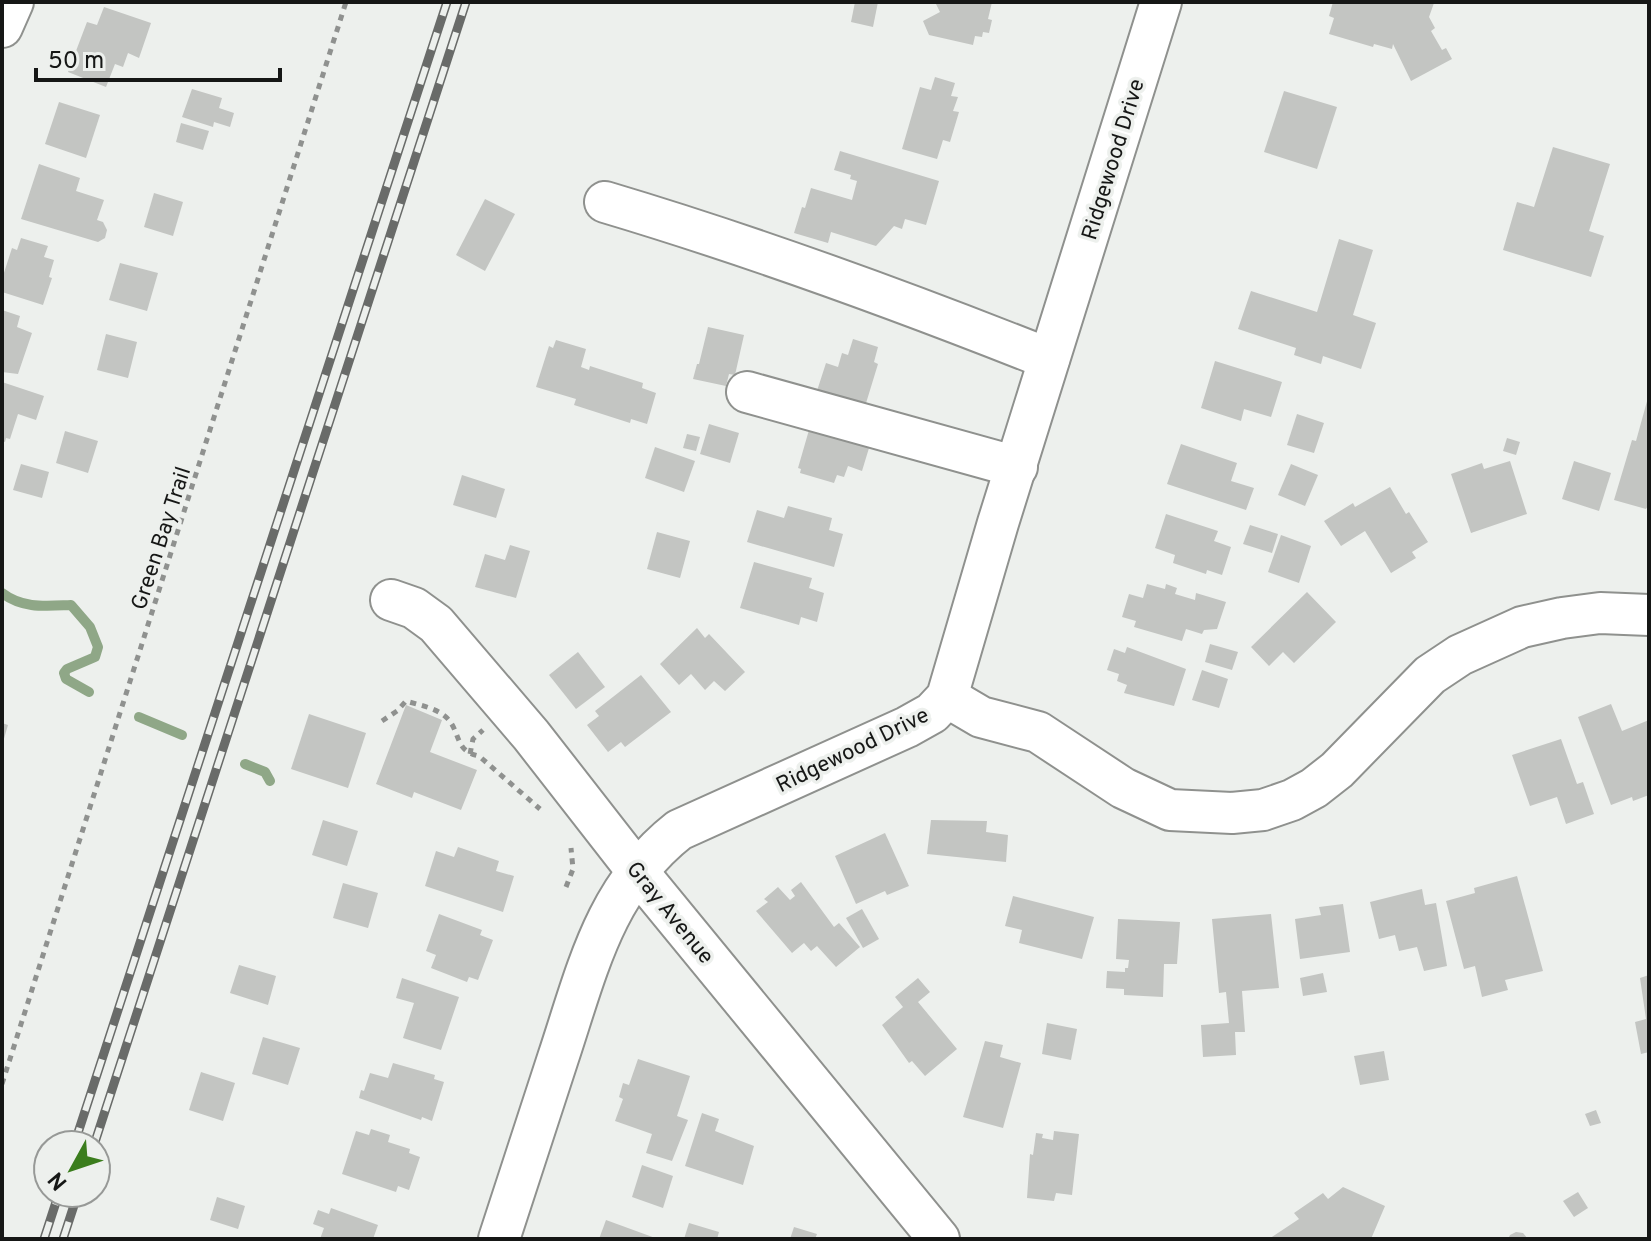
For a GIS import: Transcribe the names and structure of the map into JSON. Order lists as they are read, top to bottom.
{
  "streets": {
    "street": ["Ridgewood Drive", "Gray Avenue"],
    "path": ["Green Bay Trail"]
  },
  "crossings": [
    ["Ridgewood Drive", "Gray Avenue"]
  ],
  "scale_bar": "50 m",
  "north": "bottom left"
}
